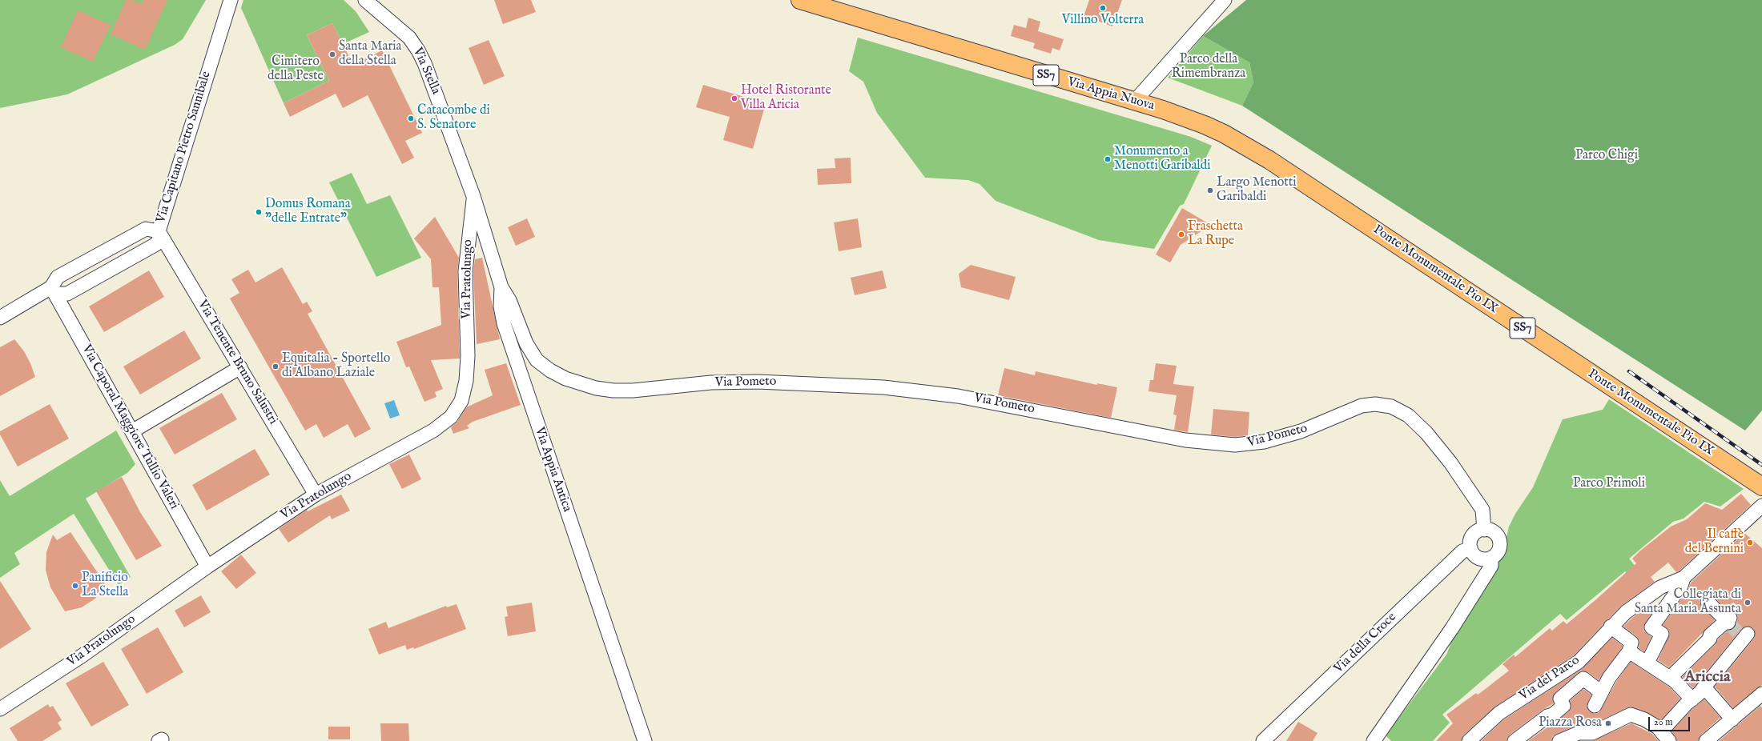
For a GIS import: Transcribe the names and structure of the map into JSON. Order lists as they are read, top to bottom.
{
  "streets": {
    "main road": ["SS7", "Via Appia Nuova", "Ponte Monumentale Pio IX"],
    "street": [
      "Via Stella",
      "Via Capitano Pietro Sannibale",
      "Via Pratolungo",
      "Via Tenente Bruno Salustri",
      "Via Pometo",
      "Via Caporal Maggiore Tullio Valeri",
      "Via Appia Antica",
      "Via della Croce",
      "Via del Parco"
    ]
  },
  "crossings": [
    ["Via Stella", "Via Pratolungo"],
    ["Via Stella", "Via Appia Antica"],
    ["Via Appia Nuova", "Ponte Monumentale Pio IX"],
    ["Via Capitano Pietro Sannibale", "Via Tenente Bruno Salustri"],
    ["Via Capitano Pietro Sannibale", "Via Caporal Maggiore Tullio Valeri"],
    ["Via Pratolungo", "Via Tenente Bruno Salustri"],
    ["Via Pratolungo", "Via Caporal Maggiore Tullio Valeri"],
    ["Via Pratolungo", "Via Appia Antica"],
    ["Via Pometo", "Via Appia Antica"],
    ["Via Pometo", "Via della Croce"]
  ],
  "districts": ["Ariccia"],
  "parks": [
    "Parco della Rimembranza",
    "Cimitero della Peste",
    "Parco Chigi",
    "Parco Primoli"
  ],
  "places": [
    "Villino Volterra",
    "Santa Maria della Stella",
    "Hotel Ristorante Villa Aricia",
    "Catacombe di S. Senatore",
    "Monumento a Menotti Garibaldi",
    "Largo Menotti Garibaldi",
    "Domus Romana \"delle Entrate\"",
    "Fraschetta La Rupe",
    "Equitalia - Sportello di Albano Laziale",
    "Il caffè del Bernini",
    "Panificio La Stella",
    "Collegiata di Santa Maria Assunta",
    "Piazza Rosa"
  ],
  "scale_bar": "20 m"
}
